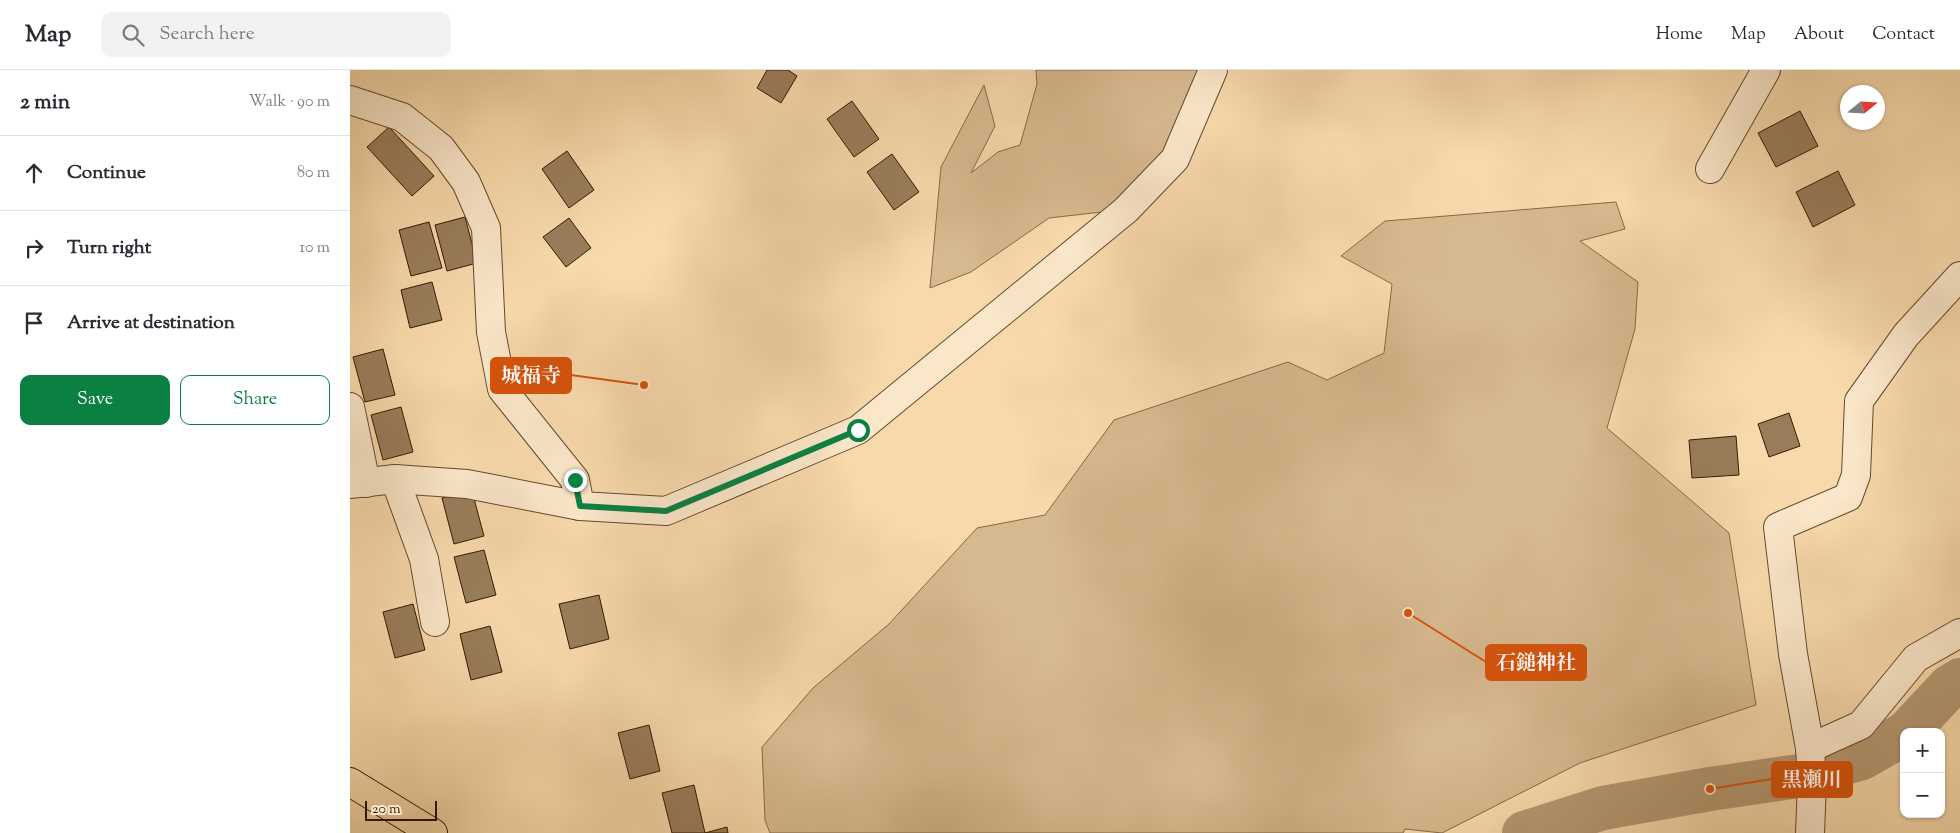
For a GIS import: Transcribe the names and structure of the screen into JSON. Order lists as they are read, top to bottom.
{
  "places": ["城福寺", "石鎚神社", "黒瀬川"],
  "scale_bar": "20 m",
  "north": "right",
  "page": {
    "header": "Map",
    "search": "Search here",
    "nav": [
      "Home",
      "Map",
      "About",
      "Contact"
    ],
    "heading": ["2 min", "Walk · 90 m"],
    "list": [
      ["Continue", "80 m"],
      ["Turn right", "10 m"],
      "Arrive at destination"
    ],
    "buttons": ["Save", "Share"],
    "map_buttons": ["+", "−"],
    "scale": "20 m"
  }
}
